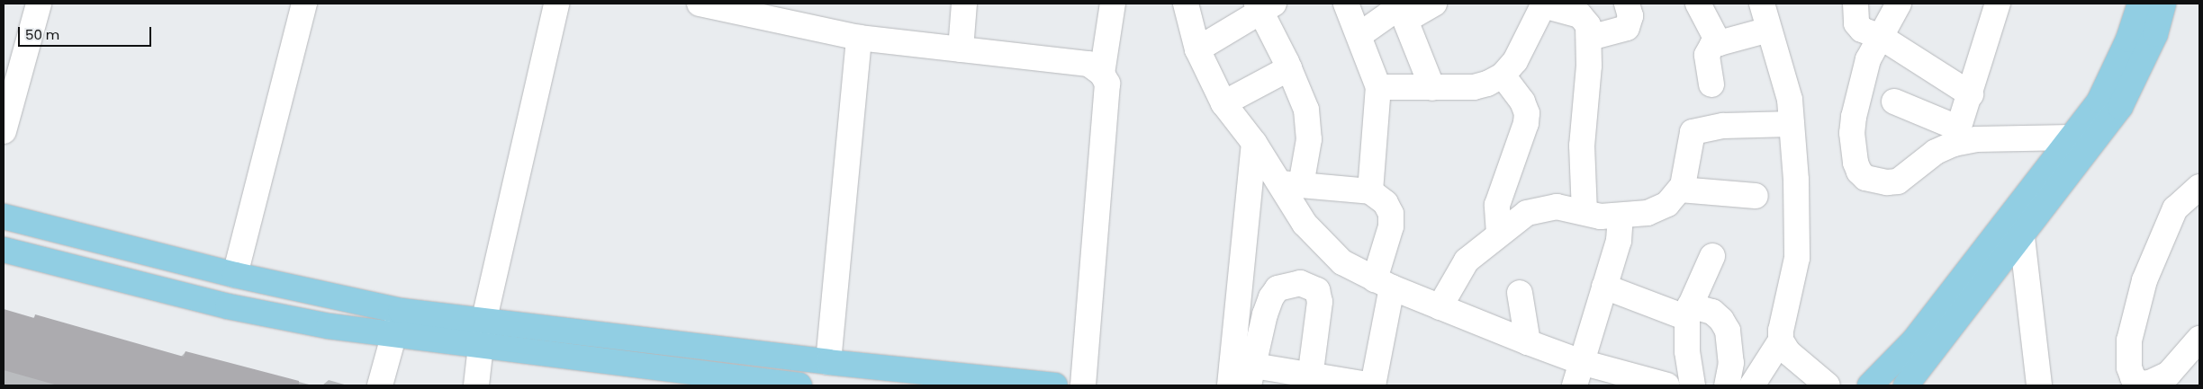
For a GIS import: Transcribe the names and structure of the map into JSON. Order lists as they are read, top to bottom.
{
  "scale_bar": "50 m"
}
